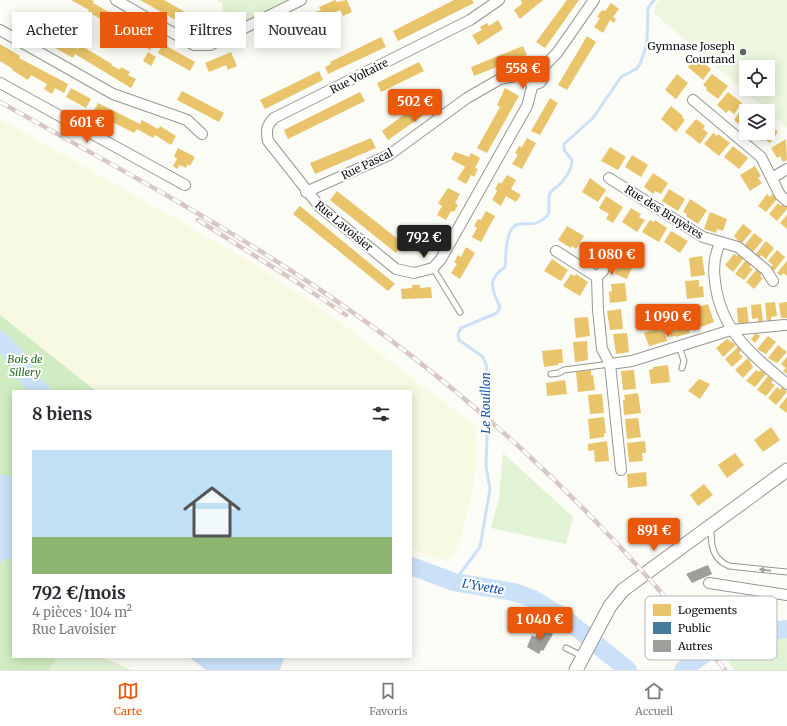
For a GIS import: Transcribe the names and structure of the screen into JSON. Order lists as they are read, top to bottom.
{
  "streets": {
    "street": [
      "Rue Voltaire",
      "Rue Pascal",
      "Rue des Bruyères",
      "Rue Lavoisier"
    ]
  },
  "crossings": [
    ["Rue Voltaire", "Rue Lavoisier"],
    ["Rue Pascal", "Rue Lavoisier"]
  ],
  "water": ["Le Rouillon", "L'Yvette"],
  "parks": ["Bois de Sillery"],
  "places": ["Gymnase Joseph Courtand"],
  "legend": ["Logements", "Public", "Autres"],
  "page": {
    "chip": [
      "Acheter",
      "Louer",
      "Filtres",
      "Nouveau"
    ],
    "price": [
      "558 €",
      "502 €",
      "601 €",
      "792 €",
      "1 080 €",
      "1 090 €",
      "891 €",
      "1 040 €"
    ],
    "heading": "8 biens",
    "list": [
      {
        "name": "792 €/mois",
        "note": "4 pièces · 104 m² · Rue Lavoisier"
      }
    ],
    "tabs": ["Carte", "Favoris", "Accueil"]
  }
}
